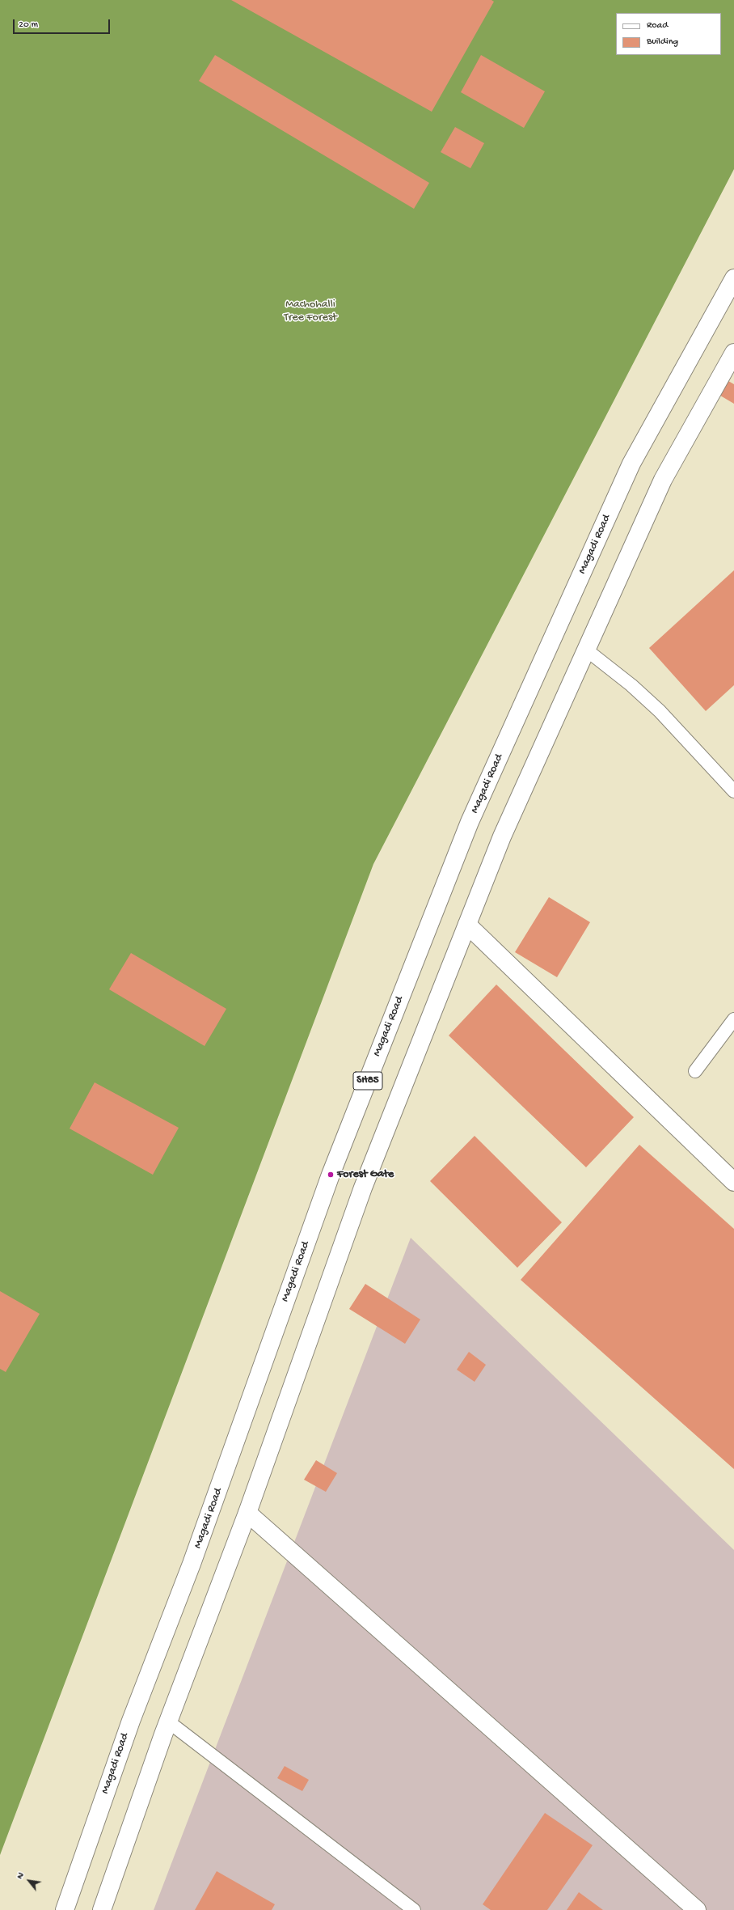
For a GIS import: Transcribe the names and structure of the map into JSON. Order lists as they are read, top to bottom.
{
  "streets": {
    "main road": ["Magadi Road", "SH85"]
  },
  "parks": ["Machohalli Tree Forest"],
  "places": ["Forest Gate"],
  "legend": ["Road", "Building"],
  "scale_bar": "20 m",
  "north": "top left"
}
